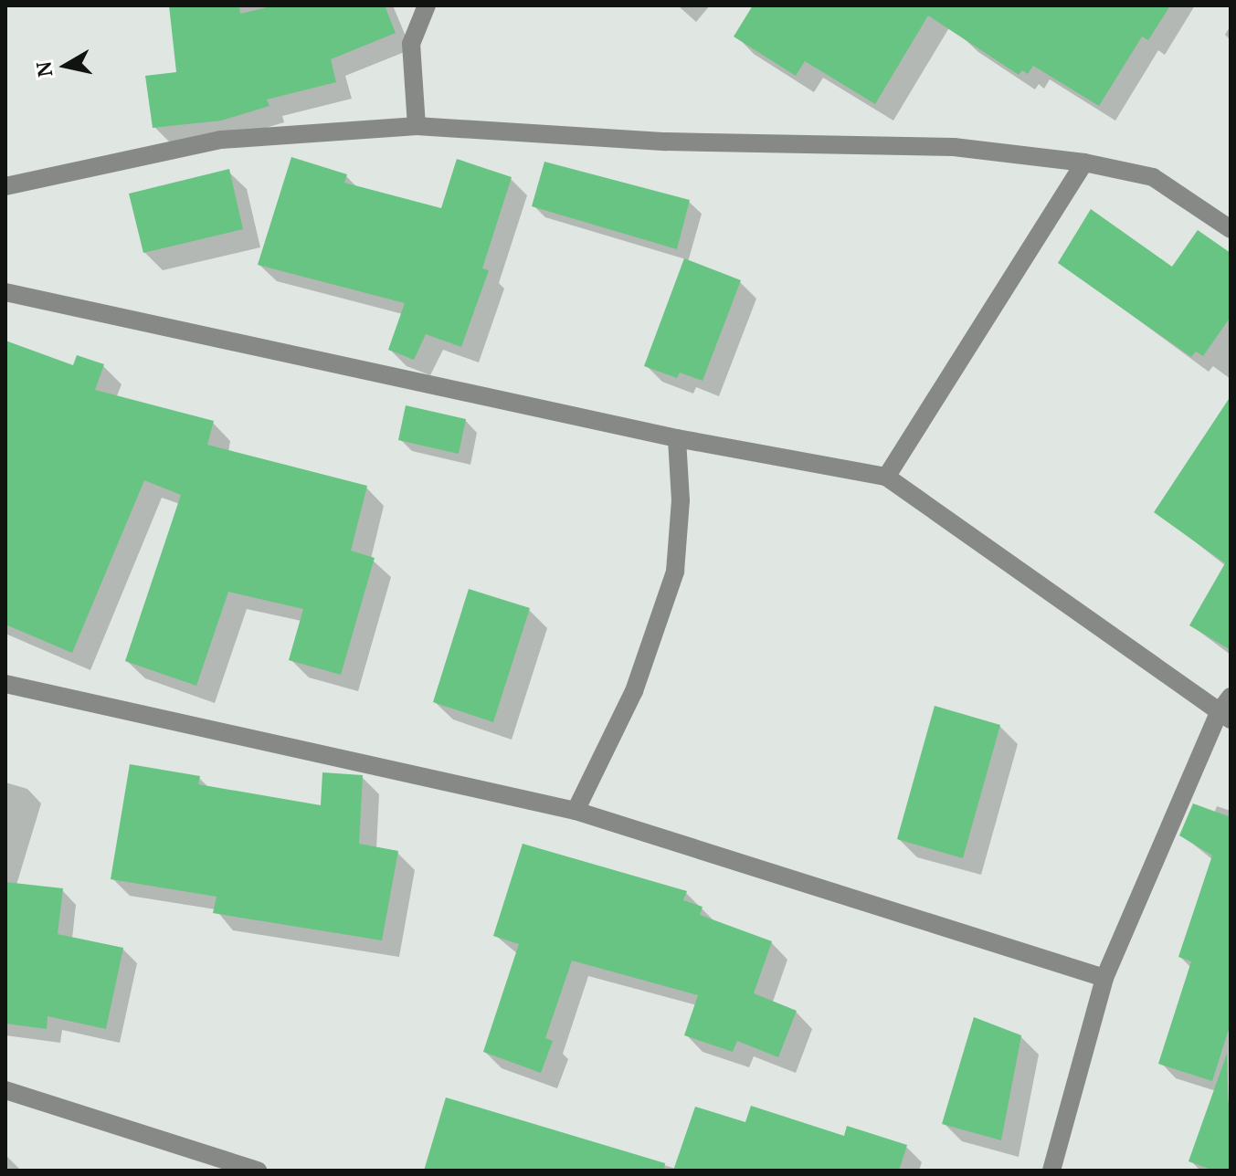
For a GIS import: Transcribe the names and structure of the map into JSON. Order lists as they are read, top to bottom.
{
  "north": "left"
}
